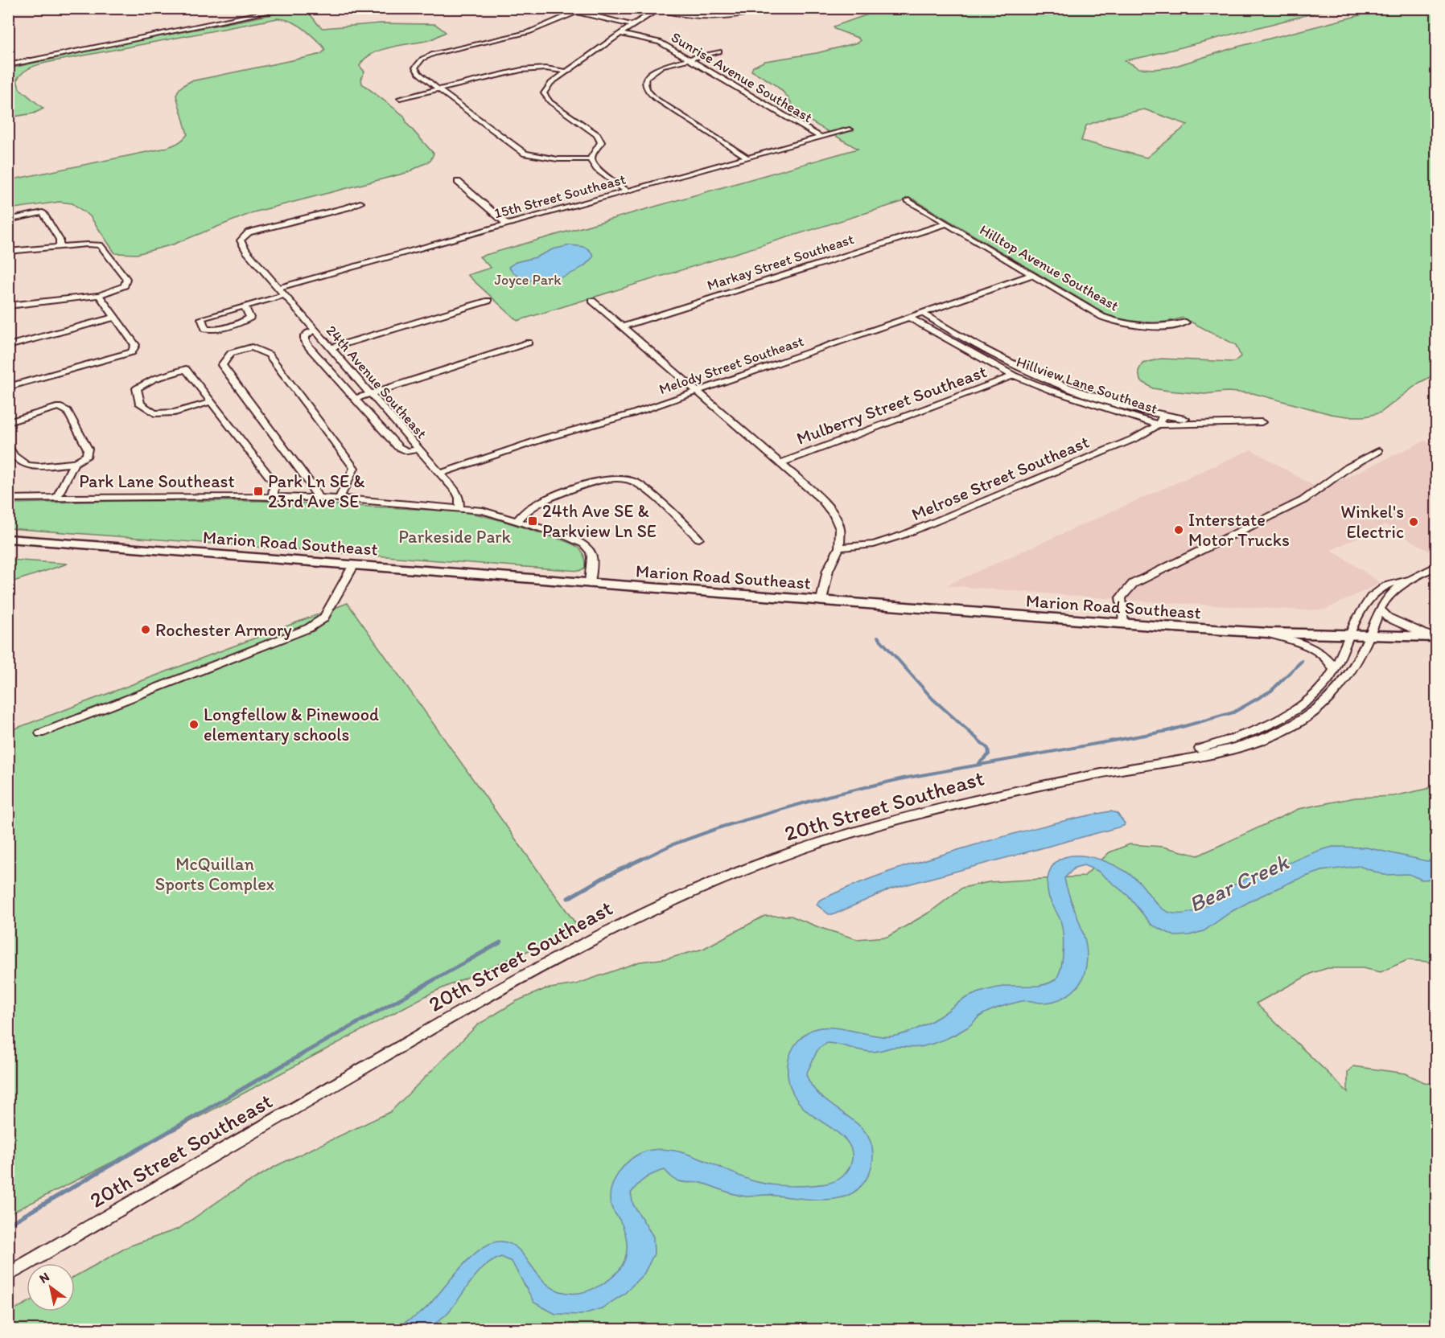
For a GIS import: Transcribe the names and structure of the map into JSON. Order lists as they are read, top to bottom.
{
  "streets": {
    "main road": ["Marion Road Southeast"],
    "street": [
      "Sunrise Avenue Southeast",
      "15th Street Southeast",
      "Markay Street Southeast",
      "Hilltop Avenue Southeast",
      "Melody Street Southeast",
      "24th Avenue Southeast",
      "Hillview Lane Southeast",
      "Mulberry Street Southeast",
      "Melrose Street Southeast",
      "Park Lane Southeast",
      "20th Street Southeast"
    ]
  },
  "crossings": [
    ["Sunrise Avenue Southeast", "15th Street Southeast"],
    ["15th Street Southeast", "24th Avenue Southeast"],
    ["Markay Street Southeast", "Hilltop Avenue Southeast"],
    ["Hilltop Avenue Southeast", "Melody Street Southeast"],
    ["Melody Street Southeast", "24th Avenue Southeast"],
    ["Melody Street Southeast", "Hillview Lane Southeast"],
    ["24th Avenue Southeast", "Park Lane Southeast"],
    ["Hillview Lane Southeast", "Mulberry Street Southeast"],
    ["Hillview Lane Southeast", "Melrose Street Southeast"],
    ["Marion Road Southeast", "20th Street Southeast"]
  ],
  "water": ["Bear Creek"],
  "parks": ["Joyce Park", "Parkeside Park", "McQuillan Sports Complex"],
  "places": {
    "transit": ["Park Ln SE & 23rd Ave SE", "24th Ave SE & Parkview Ln SE"],
    "other": [
      "Winkel's Electric",
      "Interstate Motor Trucks",
      "Rochester Armory",
      "Longfellow & Pinewood elementary schools"
    ]
  },
  "north": "top left"
}
